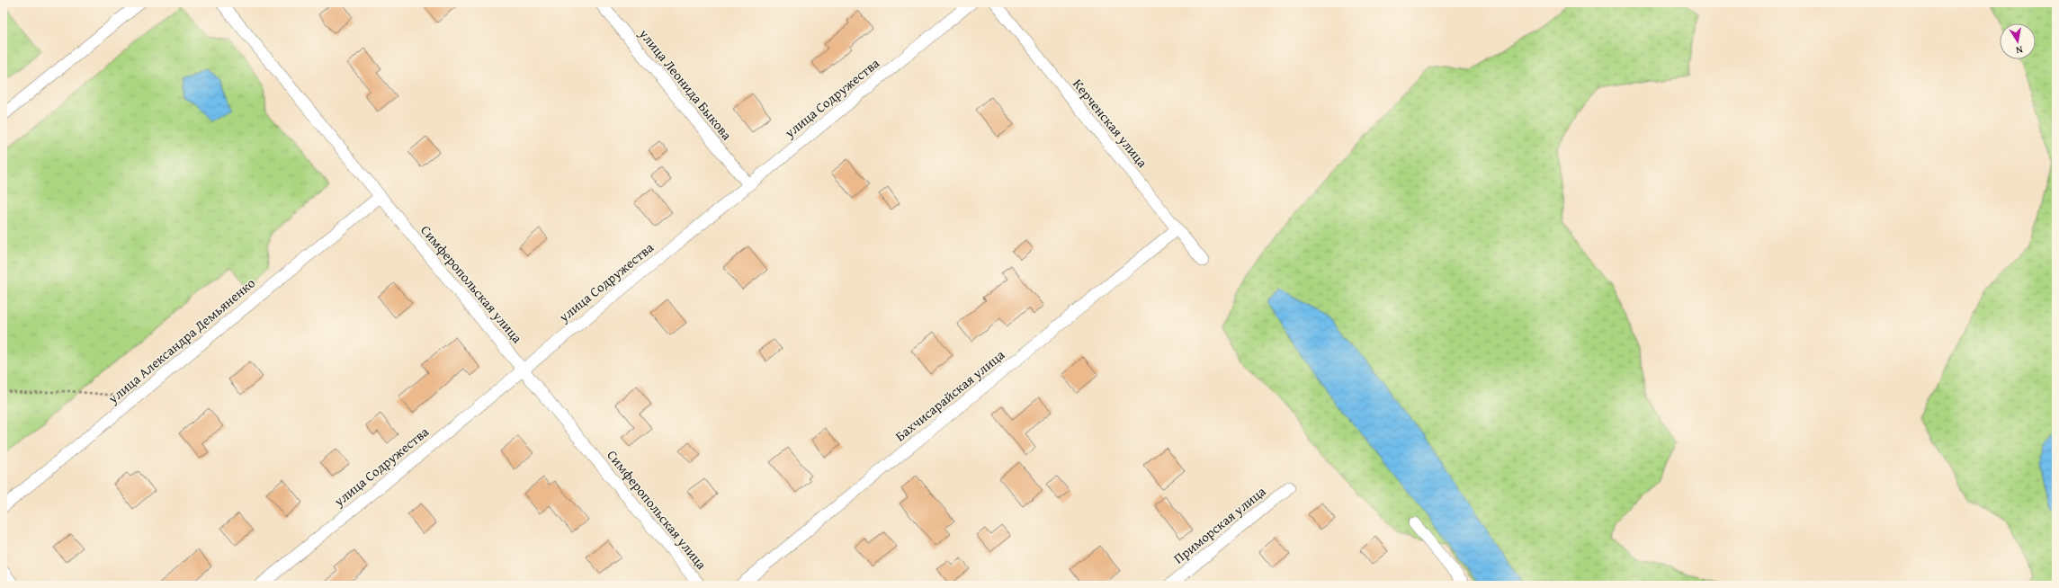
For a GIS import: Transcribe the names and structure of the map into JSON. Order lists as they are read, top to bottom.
{
  "streets": {
    "street": [
      "улица Леонида Быкова",
      "улица Содружества",
      "Керченская улица",
      "Симферопольская улица",
      "улица Александра Демьяненко",
      "Бахчисарайская улица",
      "Приморская улица"
    ]
  },
  "crossings": [
    ["улица Леонида Быкова", "улица Содружества"],
    ["улица Содружества", "Симферопольская улица"],
    ["Керченская улица", "Бахчисарайская улица"],
    ["Симферопольская улица", "улица Александра Демьяненко"]
  ],
  "north": "bottom"
}
